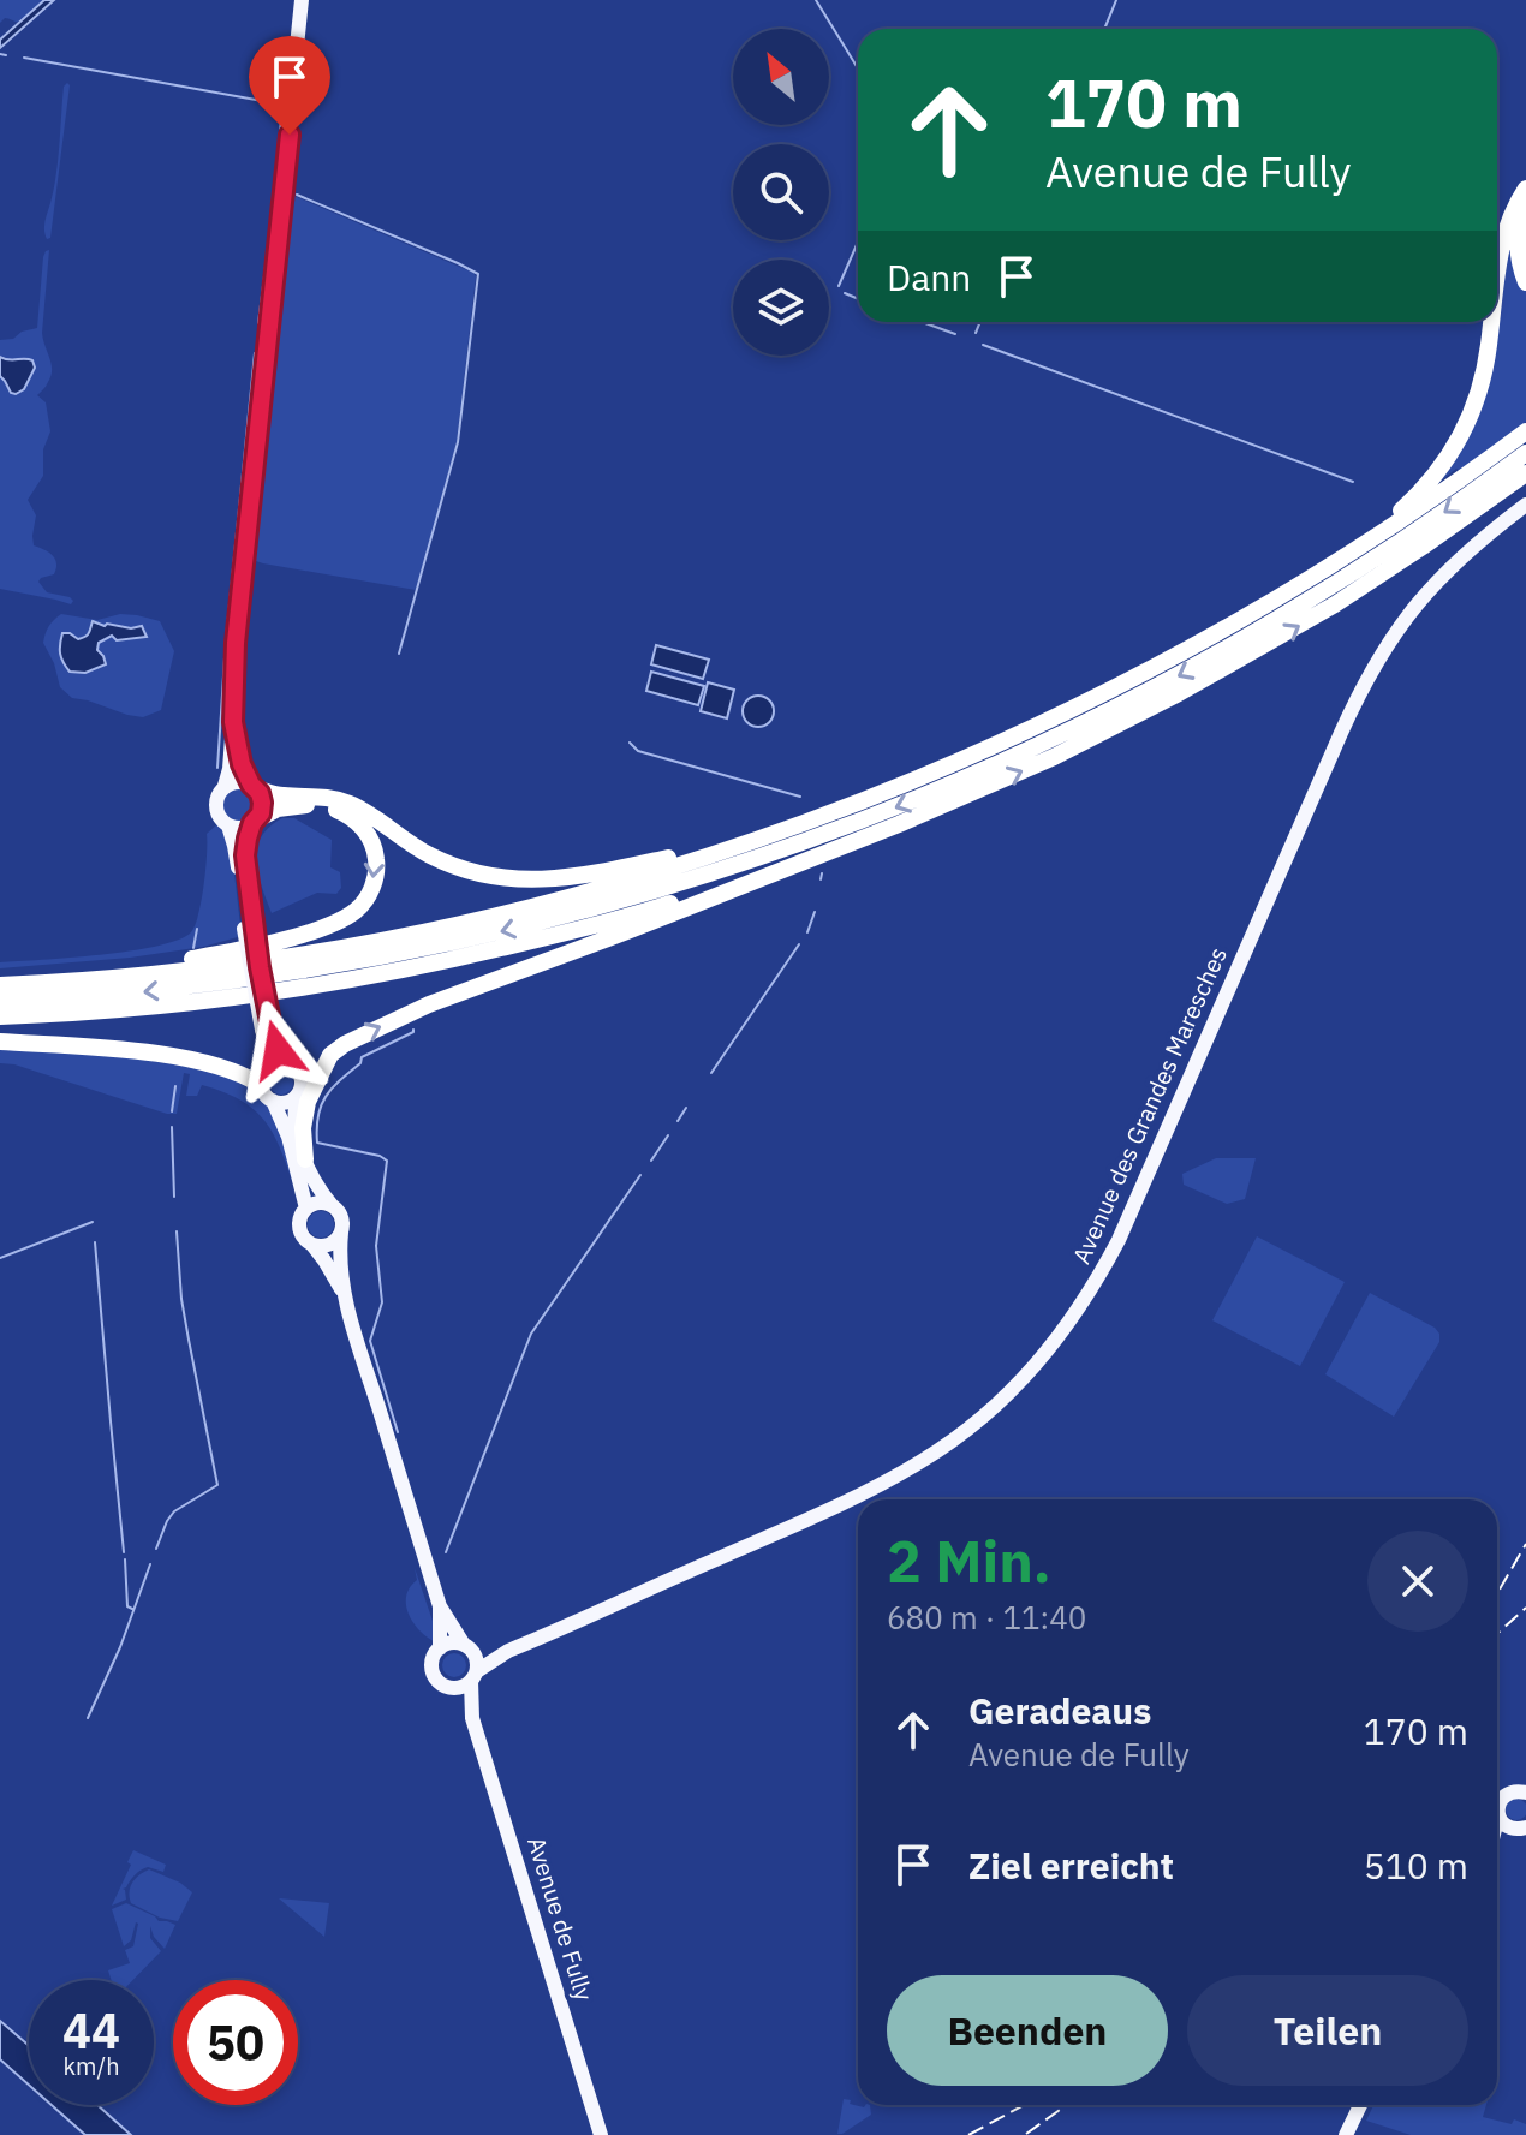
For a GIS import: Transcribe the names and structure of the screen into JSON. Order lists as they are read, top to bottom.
{
  "streets": {
    "main road": ["Avenue des Grandes Maresches", "Avenue de Fully"]
  },
  "crossings": [
    ["Avenue des Grandes Maresches", "Avenue de Fully"]
  ],
  "north": "top left",
  "page": {
    "turn": ["170 m", "Avenue de Fully"],
    "then": "Dann",
    "heading": ["2 Min.", "680 m · 11:40"],
    "list": [
      {
        "name": "Geradeaus",
        "note": "Avenue de Fully",
        "value": "170 m"
      },
      {
        "name": "Ziel erreicht",
        "value": "510 m"
      }
    ],
    "buttons": ["Beenden", "Teilen"],
    "speed": "44 km/h",
    "limit": "50"
  }
}
